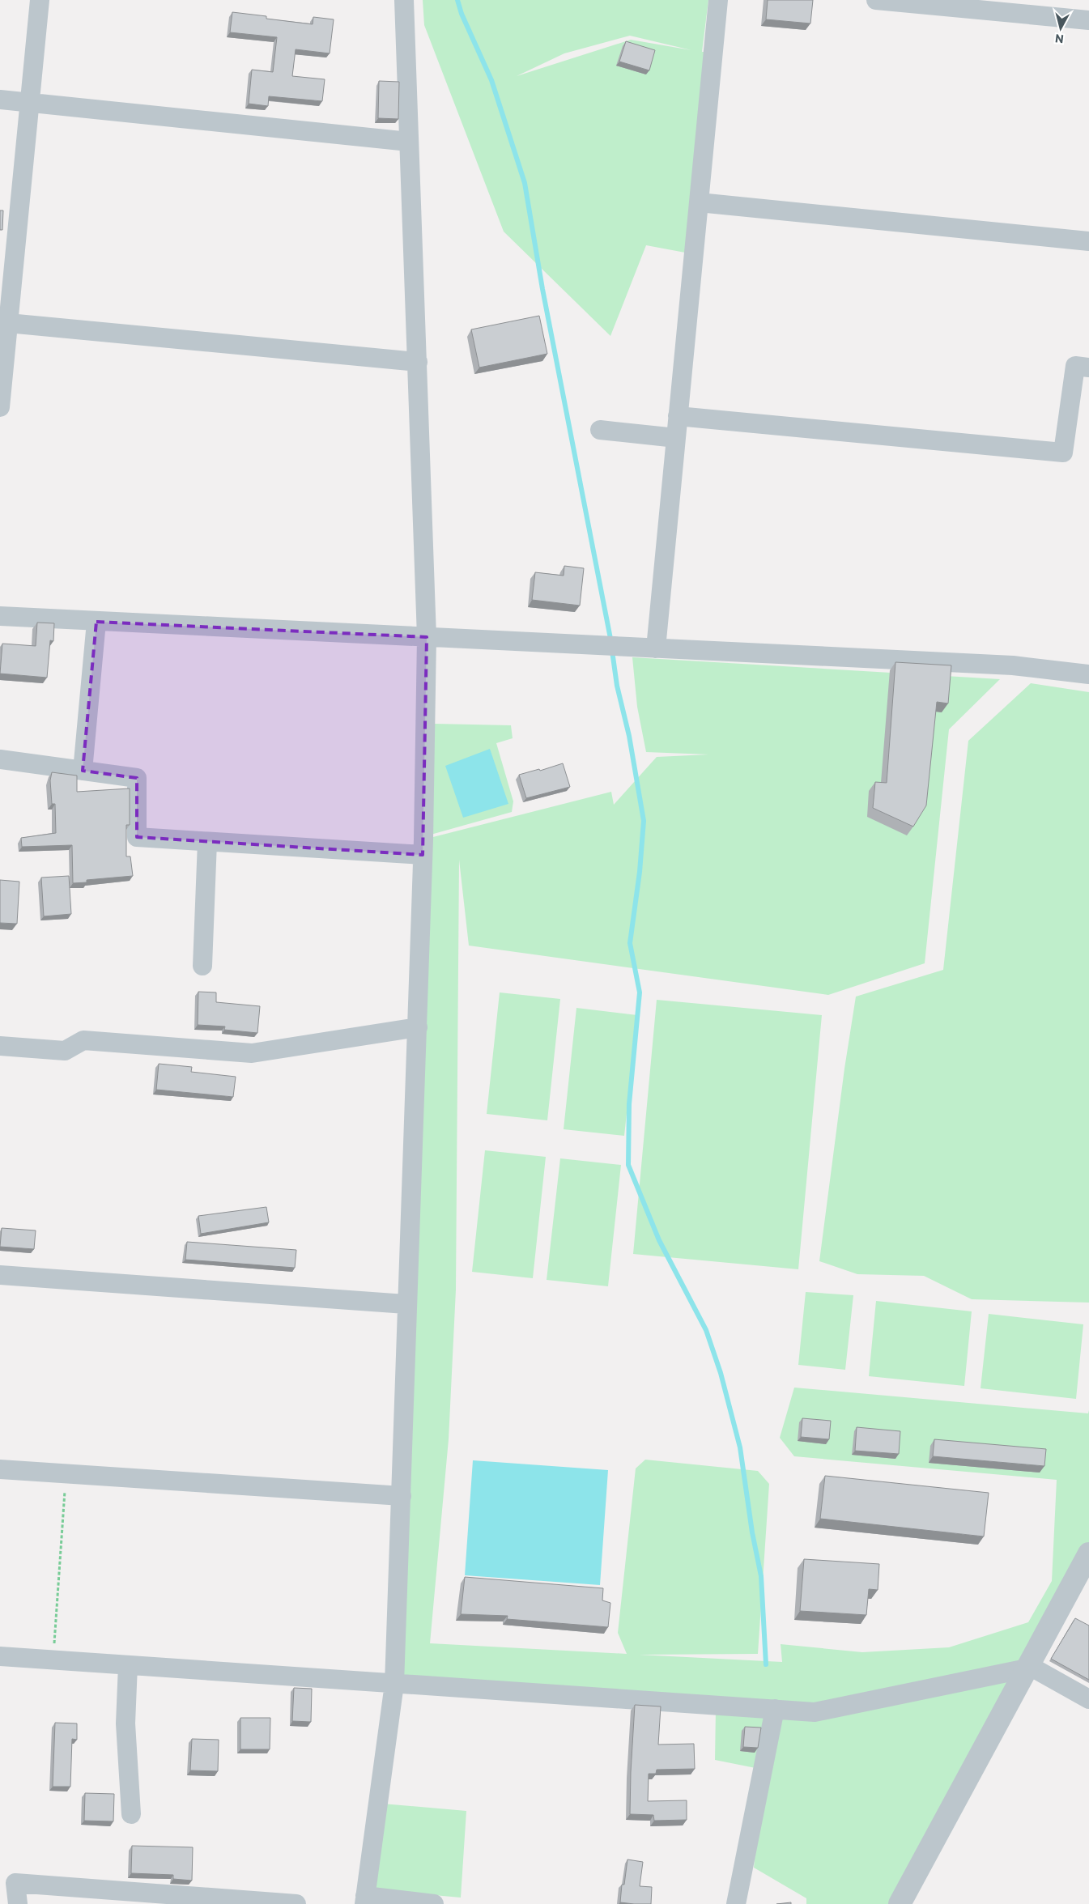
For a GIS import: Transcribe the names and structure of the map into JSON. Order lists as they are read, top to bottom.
{
  "north": "bottom"
}
